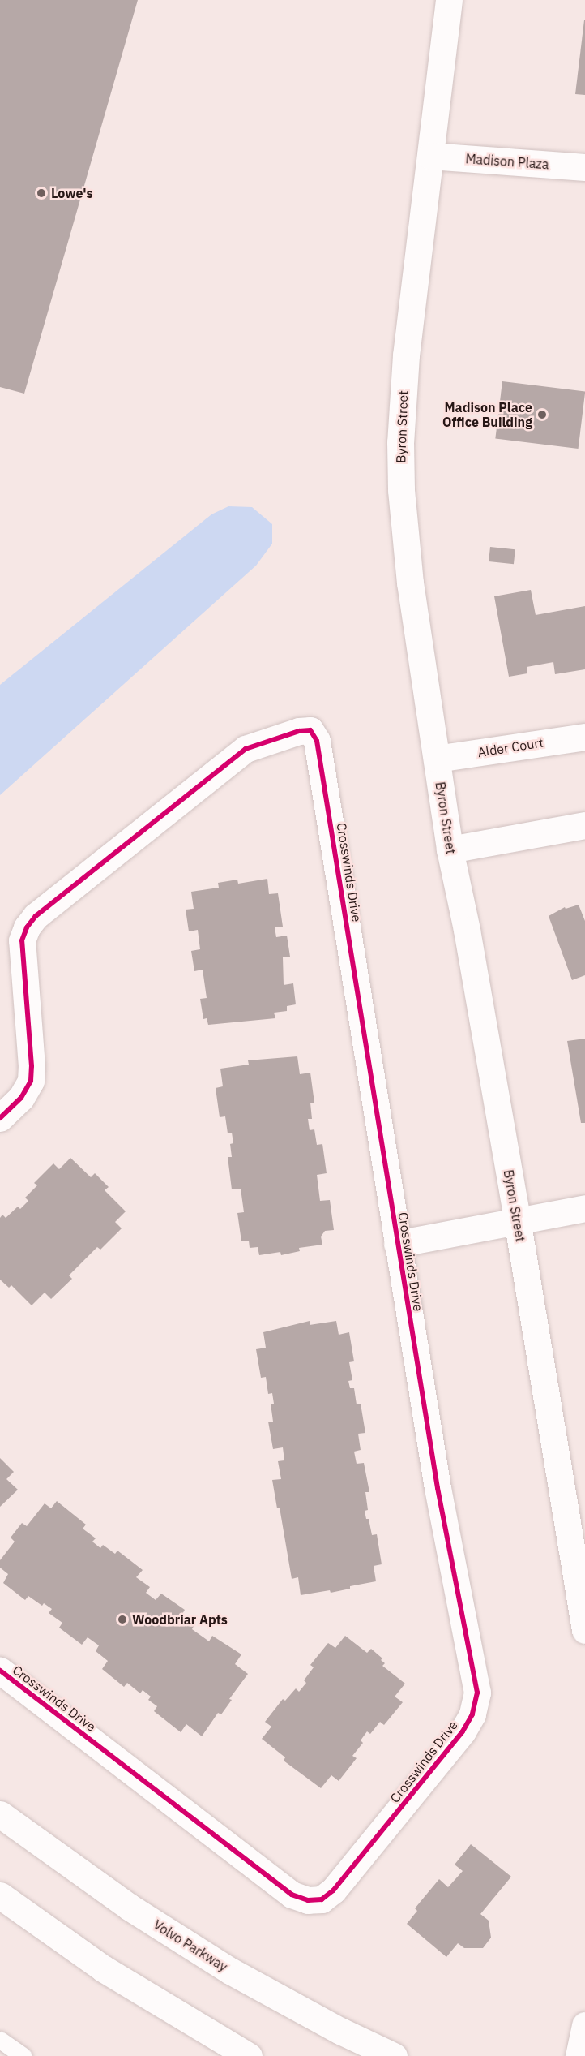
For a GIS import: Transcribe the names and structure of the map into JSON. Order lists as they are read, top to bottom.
{
  "streets": {
    "street": [
      "Madison Plaza",
      "Byron Street",
      "Alder Court",
      "Crosswinds Drive",
      "Volvo Parkway"
    ]
  },
  "crossings": [
    ["Madison Plaza", "Byron Street"],
    ["Byron Street", "Alder Court"],
    ["Byron Street", "Crosswinds Drive"]
  ],
  "places": ["Lowe's", "Madison Place Office Building", "Woodbriar Apts"]
}
